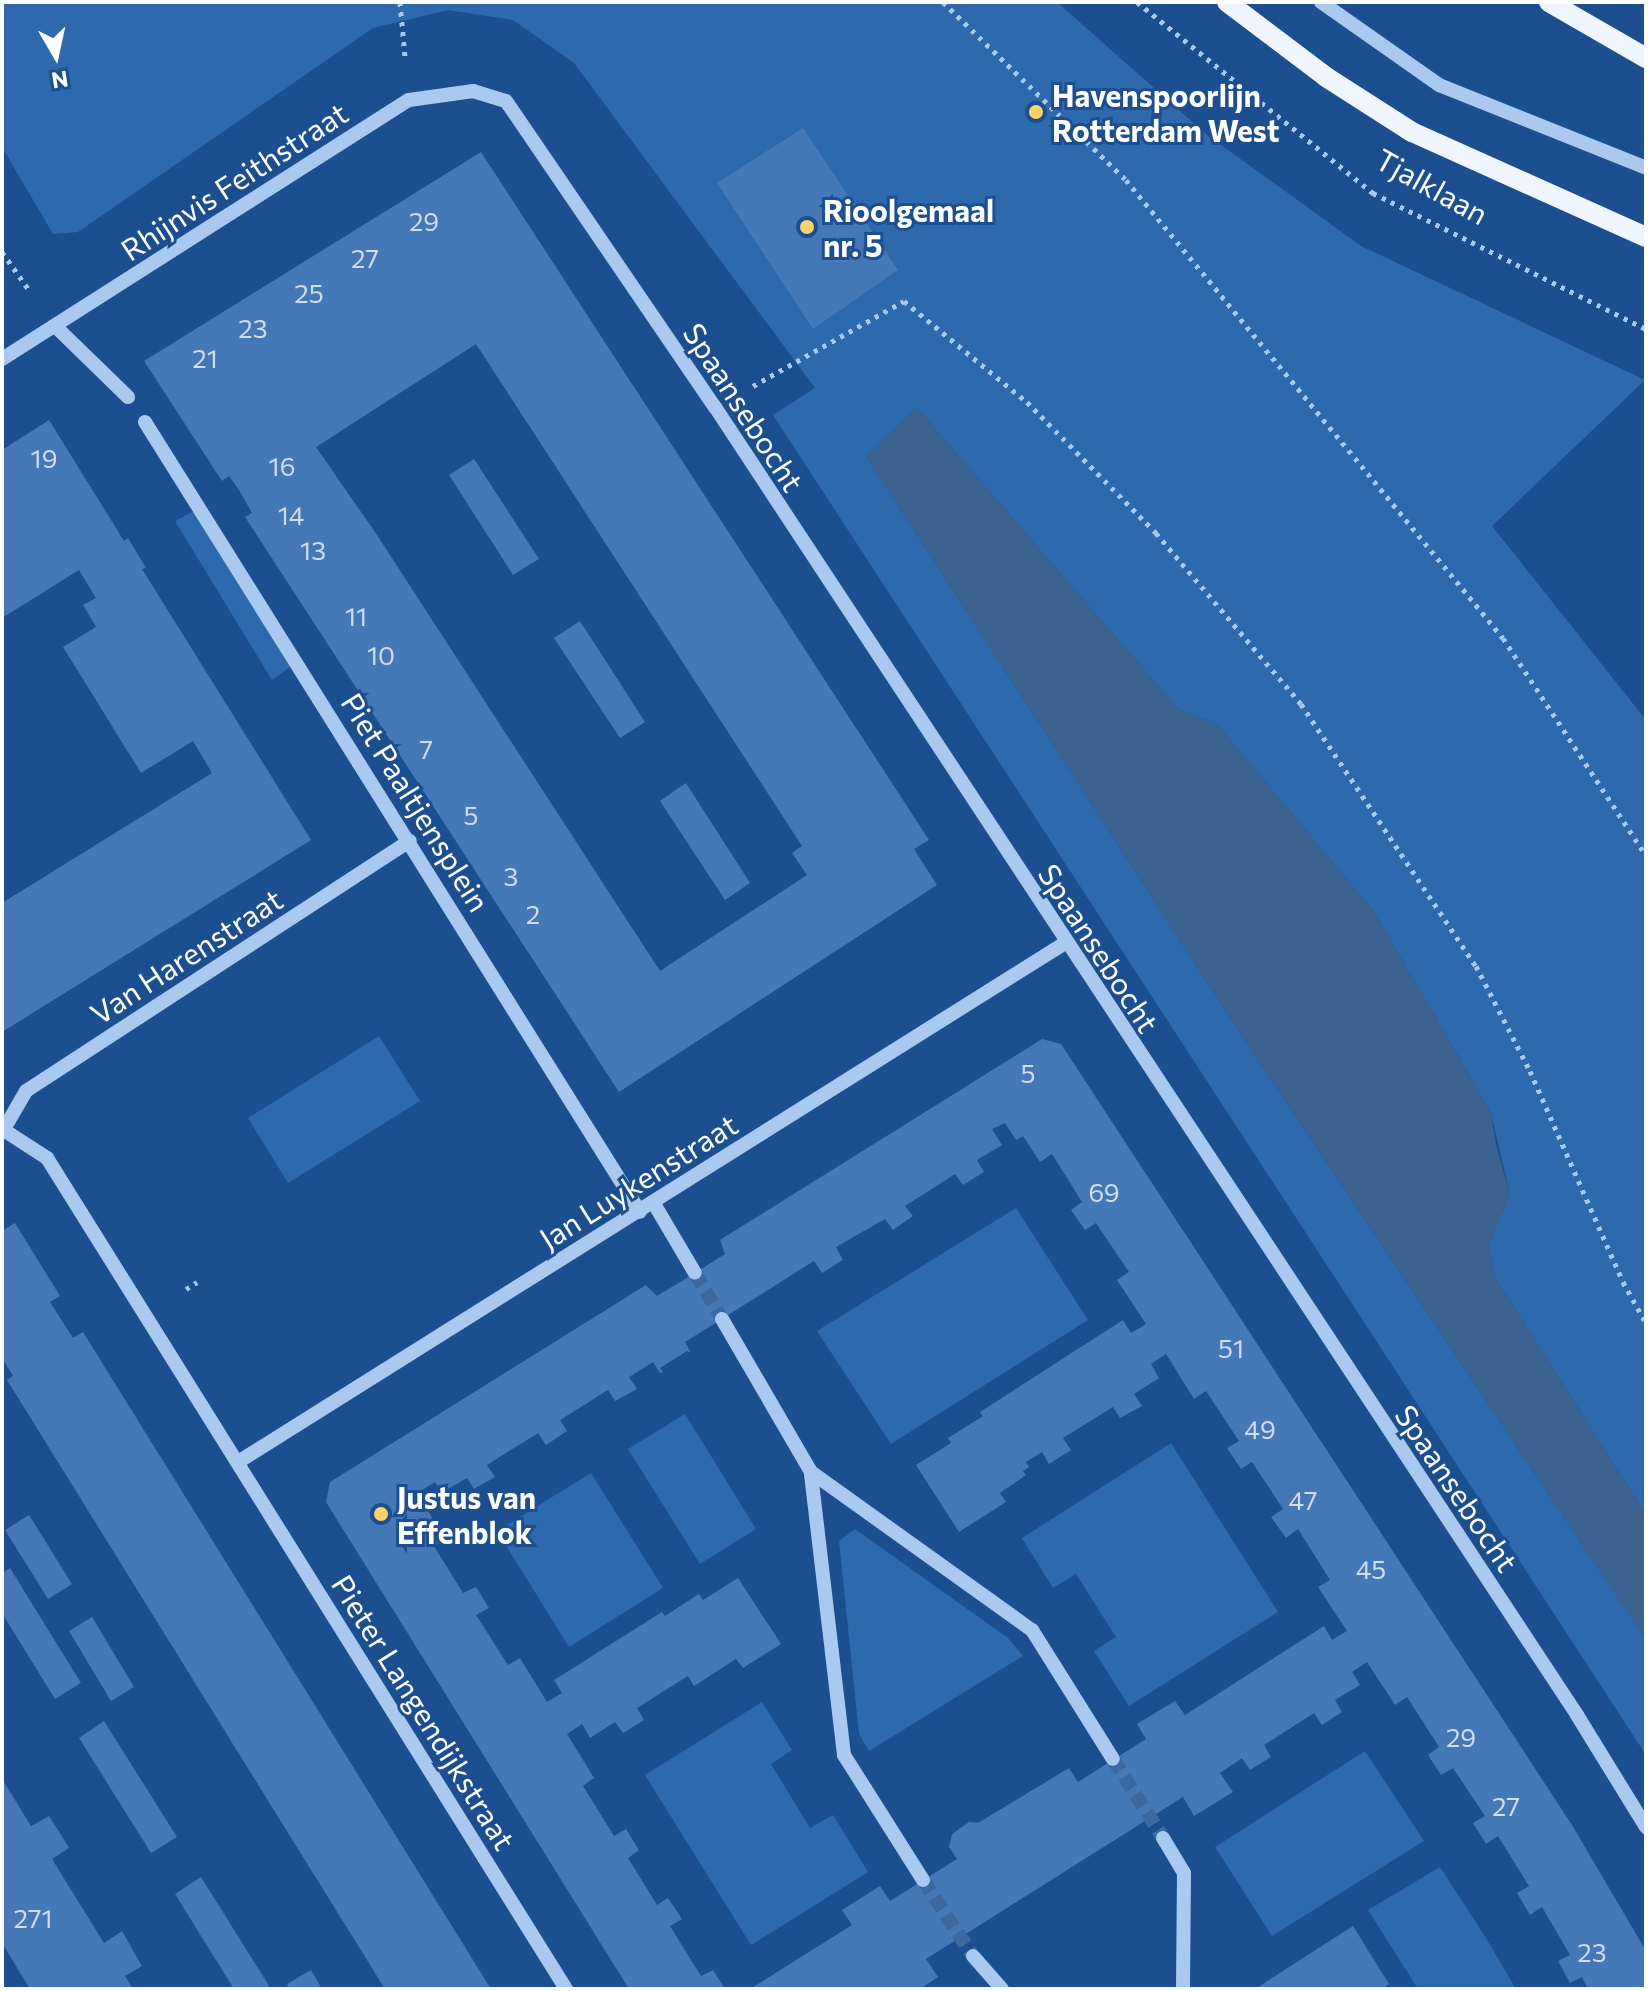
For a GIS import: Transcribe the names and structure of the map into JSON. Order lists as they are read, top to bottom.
{
  "streets": {
    "main road": ["Tjalklaan"],
    "street": [
      "Rhijnvis Feithstraat",
      "Spaansebocht",
      "Piet Paaltjensplein",
      "Van Harenstraat",
      "Jan Luykenstraat",
      "Pieter Langendijkstraat"
    ]
  },
  "crossings": [
    ["Rhijnvis Feithstraat", "Spaansebocht"],
    ["Spaansebocht", "Jan Luykenstraat"],
    ["Piet Paaltjensplein", "Van Harenstraat"],
    ["Piet Paaltjensplein", "Jan Luykenstraat"],
    ["Van Harenstraat", "Jan Luykenstraat"],
    ["Van Harenstraat", "Pieter Langendijkstraat"],
    ["Jan Luykenstraat", "Pieter Langendijkstraat"]
  ],
  "places": ["Havenspoorlijn Rotterdam West", "Rioolgemaal nr. 5", "Justus van Effenblok"],
  "house_numbers": [
    "29",
    "27",
    "25",
    "23",
    "21",
    "19",
    "16",
    "14",
    "13",
    "11",
    "10",
    "7",
    "5",
    "3",
    "2",
    "5",
    "69",
    "51",
    "49",
    "47",
    "45",
    "29",
    "27",
    "271",
    "23"
  ],
  "north": "bottom"
}
